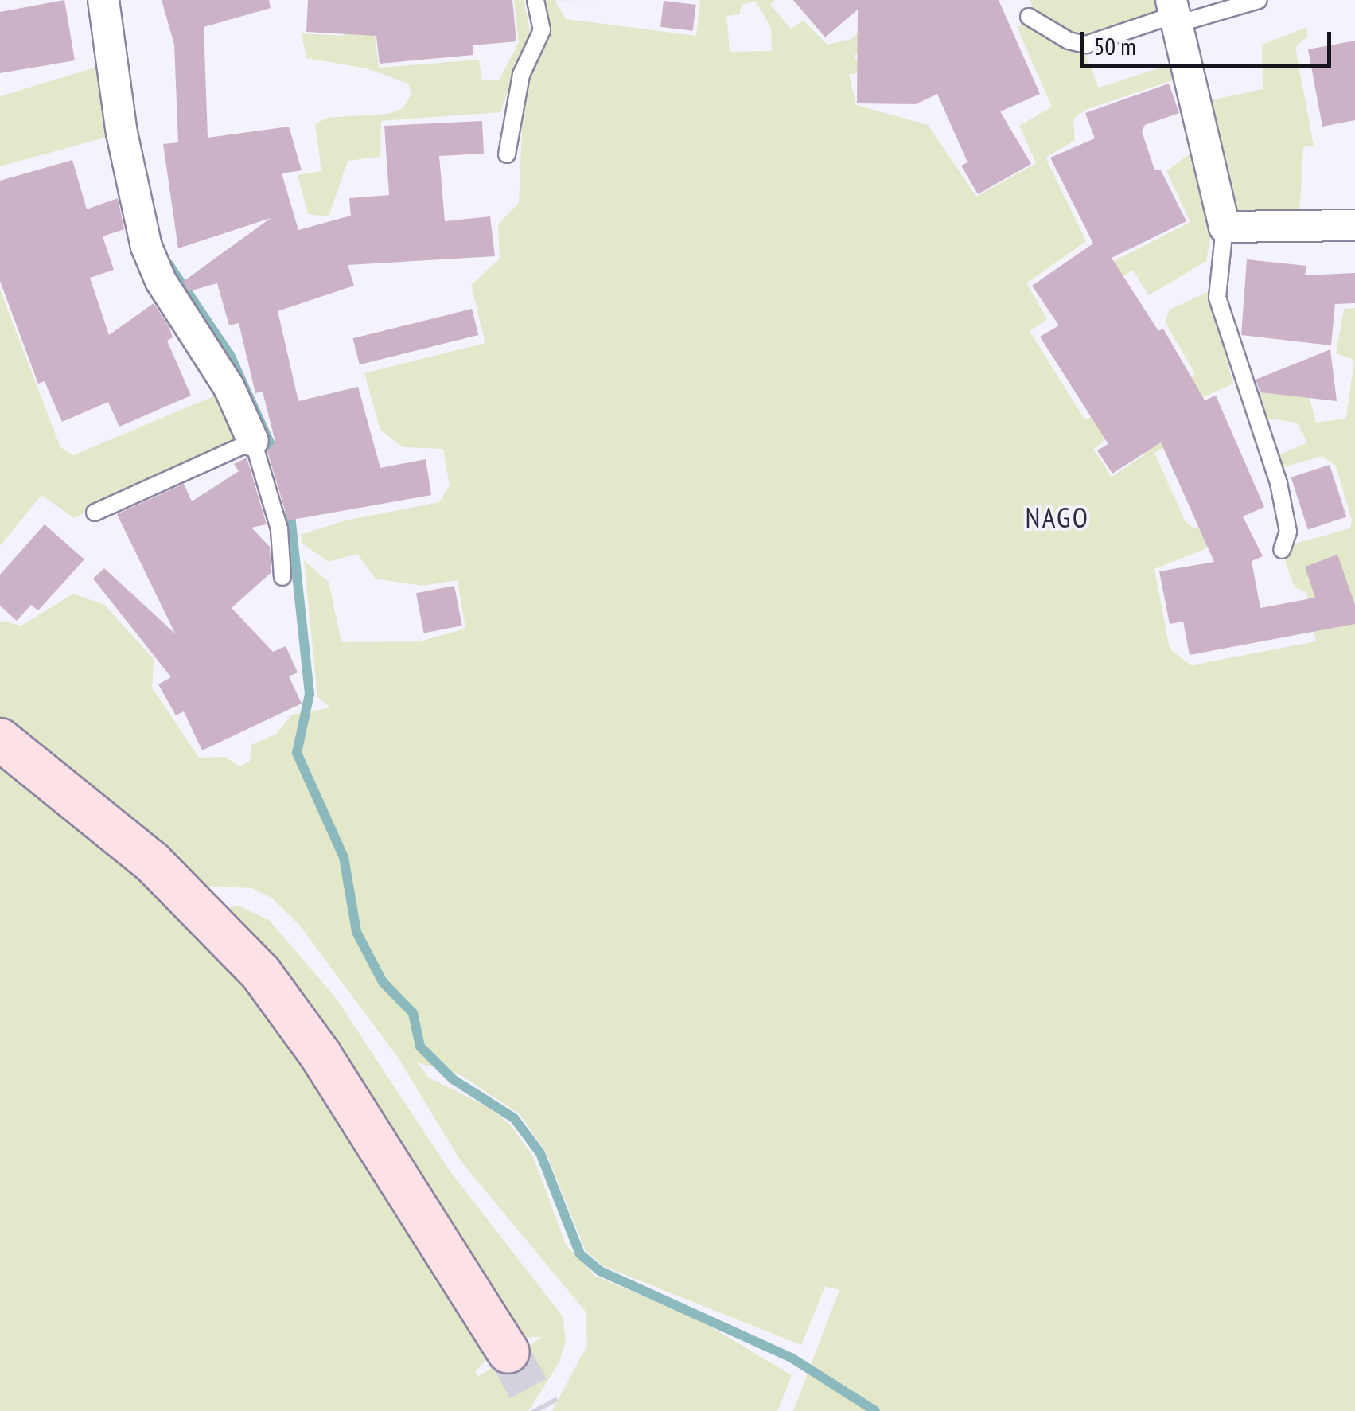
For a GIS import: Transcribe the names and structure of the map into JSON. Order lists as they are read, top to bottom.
{
  "districts": ["NAGO"],
  "scale_bar": "50 m"
}
